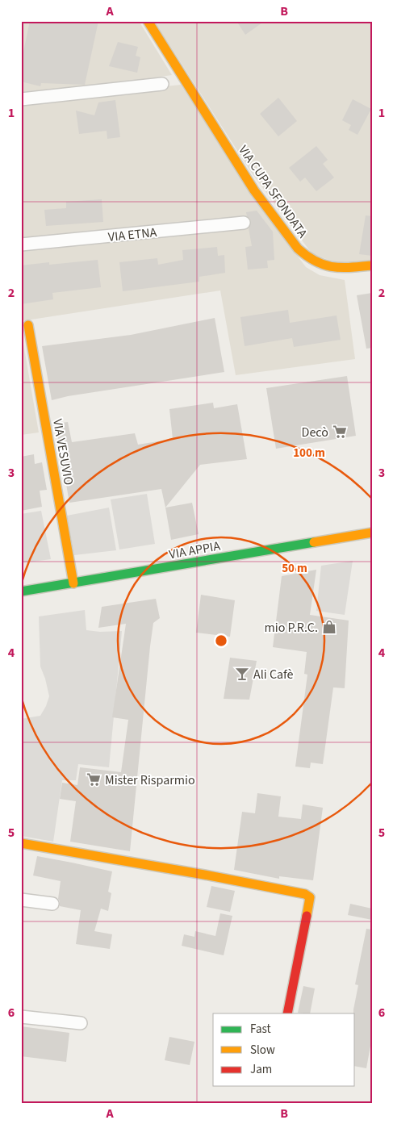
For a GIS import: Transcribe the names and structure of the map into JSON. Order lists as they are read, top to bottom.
{
  "streets": {
    "street": [
      "VIA CUPA SFONDATA",
      "VIA ETNA",
      "VIA VESUVIO",
      "VIA APPIA"
    ]
  },
  "crossings": [
    ["VIA VESUVIO", "VIA APPIA"]
  ],
  "places": {
    "supermarket": ["Decò", "Mister Risparmio"],
    "shop": ["mio P.R.C."],
    "bar": ["Ali Cafè"]
  },
  "legend": ["Fast", "Slow", "Jam"],
  "grid": {
    "columns": ["A", "B"],
    "rows": [
      "1",
      "2",
      "3",
      "4",
      "5",
      "6"
    ]
  },
  "rings": ["100 m", "50 m"]
}
